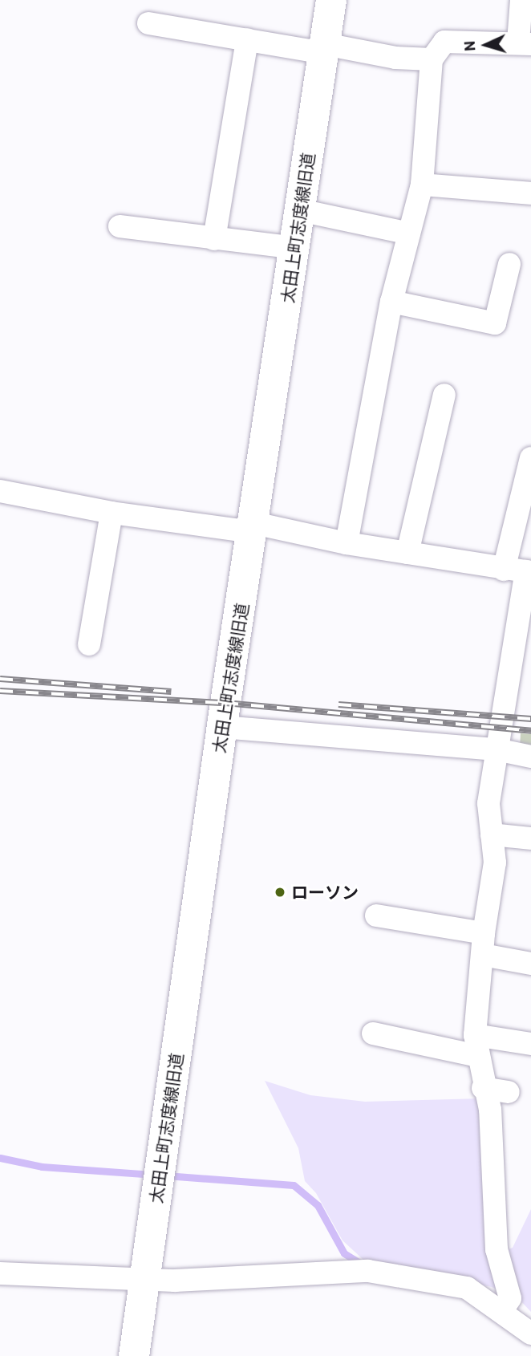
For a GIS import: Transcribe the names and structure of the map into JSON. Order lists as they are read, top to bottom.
{
  "streets": {
    "street": ["太田上町志度線旧道"]
  },
  "places": ["ローソン"],
  "north": "left"
}
